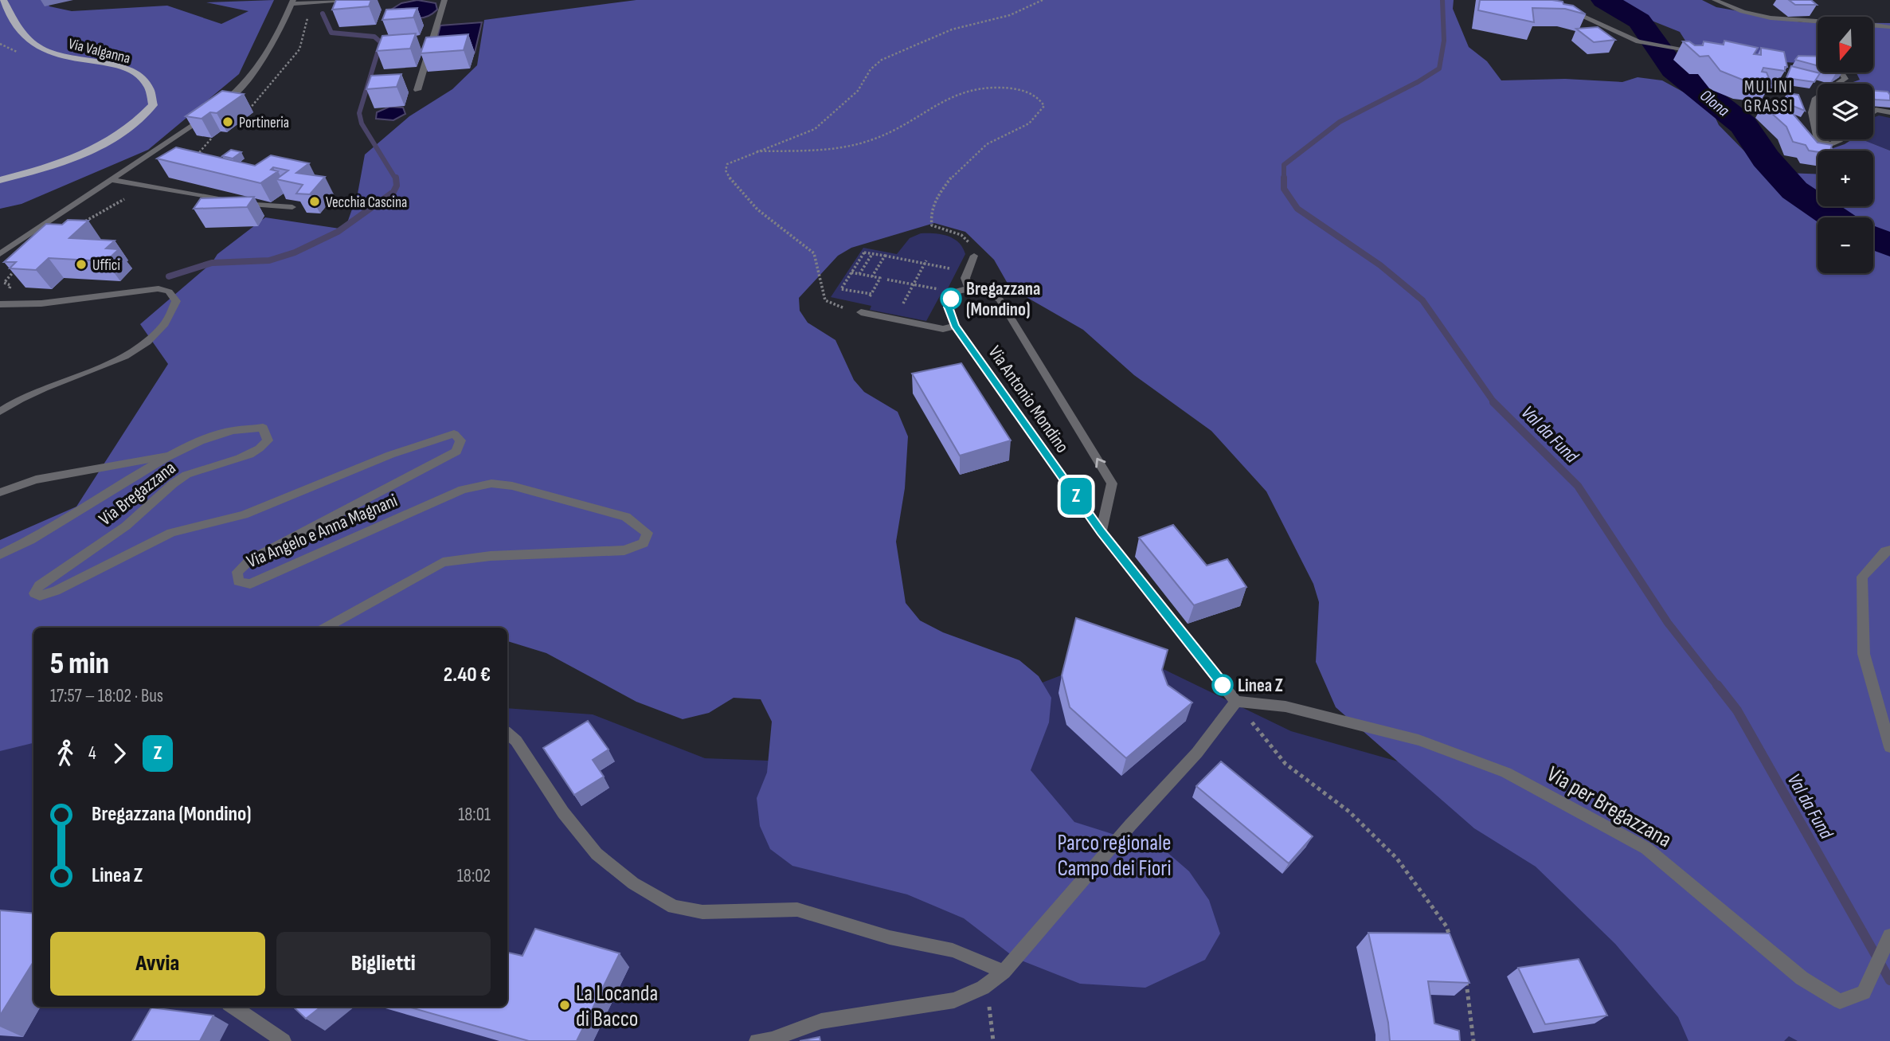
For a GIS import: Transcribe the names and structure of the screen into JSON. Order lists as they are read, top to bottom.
{
  "streets": {
    "main road": ["Via Valganna"],
    "street": [
      "Via Antonio Mondino",
      "Via Bregazzana",
      "Via Angelo e Anna Magnani",
      "Via per Bregazzana"
    ]
  },
  "crossings": [
    ["Via Antonio Mondino", "Via per Bregazzana"],
    ["Via Bregazzana", "Via Angelo e Anna Magnani"]
  ],
  "districts": ["MULINI GRASSI"],
  "water": ["Olona", "Val da Fund"],
  "parks": ["Parco regionale Campo dei Fiori"],
  "places": [
    "Portineria",
    "Vecchia Cascina",
    "Uffici",
    "Bregazzana (Mondino)",
    "Linea Z",
    "La Locanda di Bacco"
  ],
  "lines": ["bus line Z"],
  "north": "bottom",
  "page": {
    "on_map": "Z",
    "map_buttons": ["+", "−"],
    "heading": ["5 min", "17:57 – 18:02 · Bus", "2.40 €"],
    "legs": ["4", "Z"],
    "list": [
      {
        "name": "Bregazzana (Mondino)",
        "value": "18:01"
      },
      {
        "name": "Linea Z",
        "value": "18:02"
      }
    ],
    "buttons": ["Avvia", "Biglietti"]
  }
}
